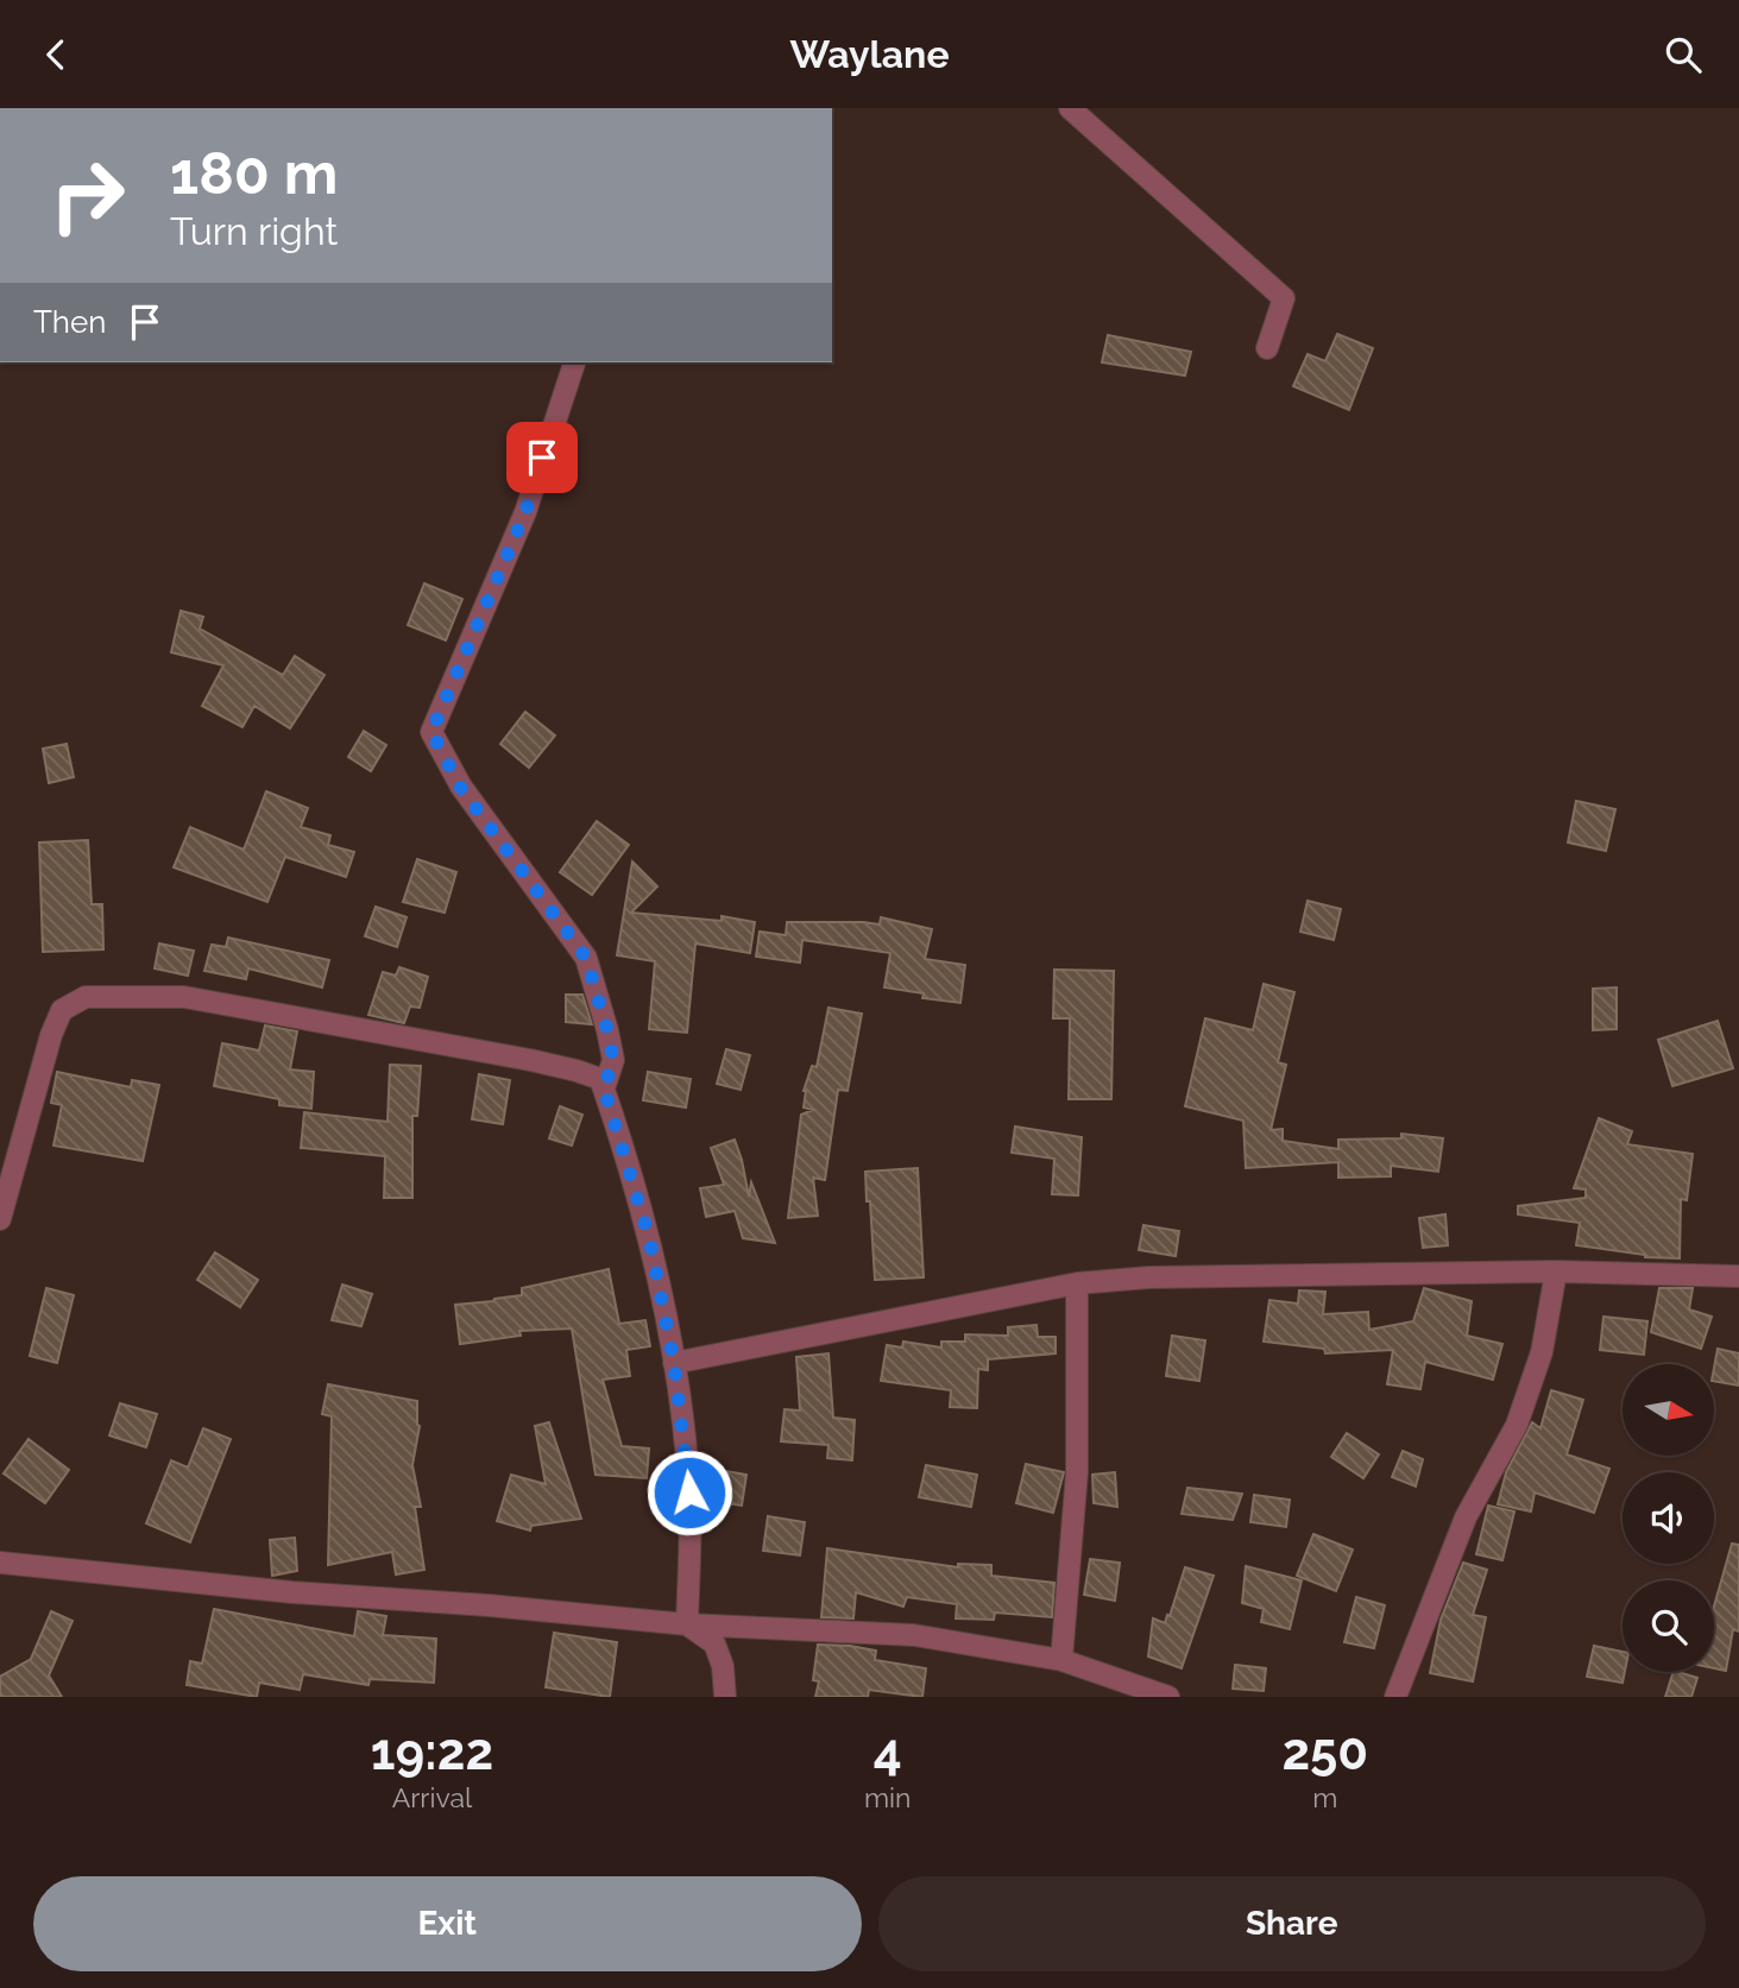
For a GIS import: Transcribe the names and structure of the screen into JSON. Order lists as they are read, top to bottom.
{
  "north": "right",
  "page": {
    "header": "Waylane",
    "turn": ["180 m", "Turn right"],
    "then": "Then",
    "eta": [
      "19:22",
      "Arrival",
      "4",
      "min",
      "250",
      "m"
    ],
    "buttons": ["Exit", "Share"]
  }
}
